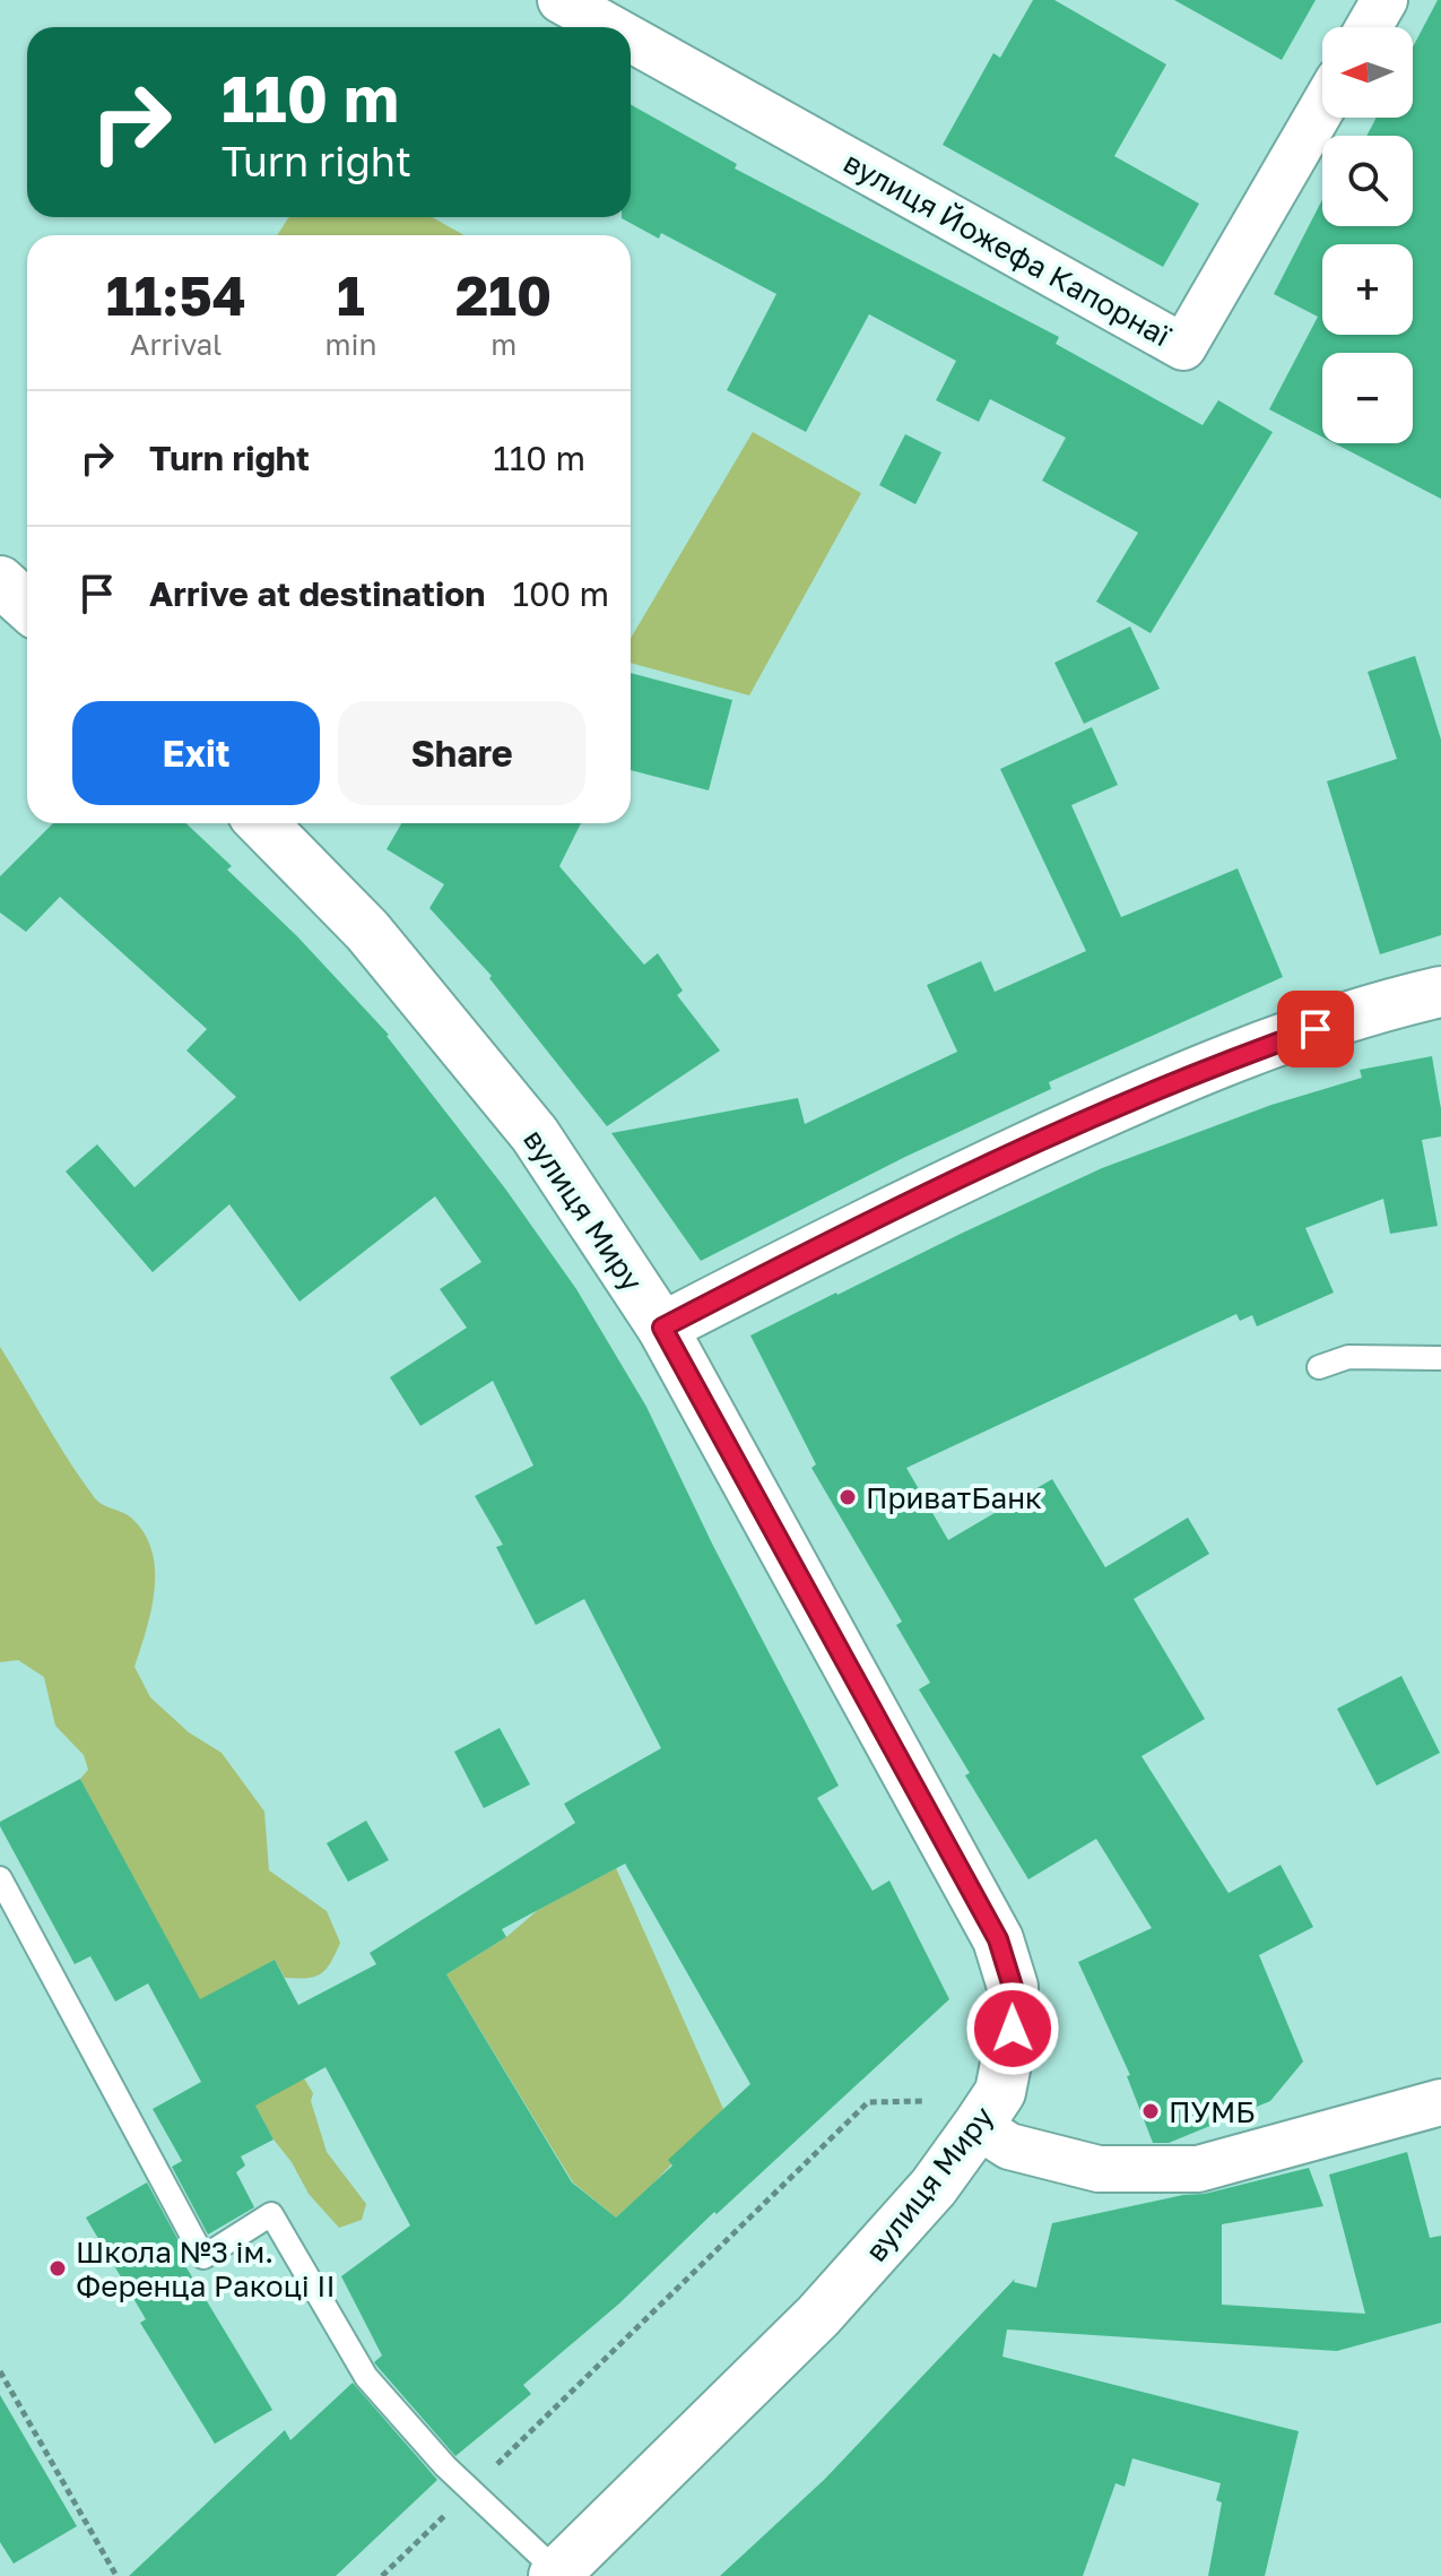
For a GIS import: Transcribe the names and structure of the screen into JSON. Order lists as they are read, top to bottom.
{
  "streets": {
    "main road": ["вулиця Миру"],
    "street": ["вулиця Йожефа Капорнаї"]
  },
  "places": ["ПриватБанк", "ПУМБ", "Школа №3 ім. Ференца Ракоці II"],
  "north": "left",
  "page": {
    "map_buttons": ["+", "−"],
    "turn": ["110 m", "Turn right"],
    "eta": [
      "11:54",
      "Arrival",
      "1",
      "min",
      "210",
      "m"
    ],
    "list": [
      {
        "name": "Turn right",
        "value": "110 m"
      },
      {
        "name": "Arrive at destination",
        "value": "100 m"
      }
    ],
    "buttons": ["Exit", "Share"]
  }
}
